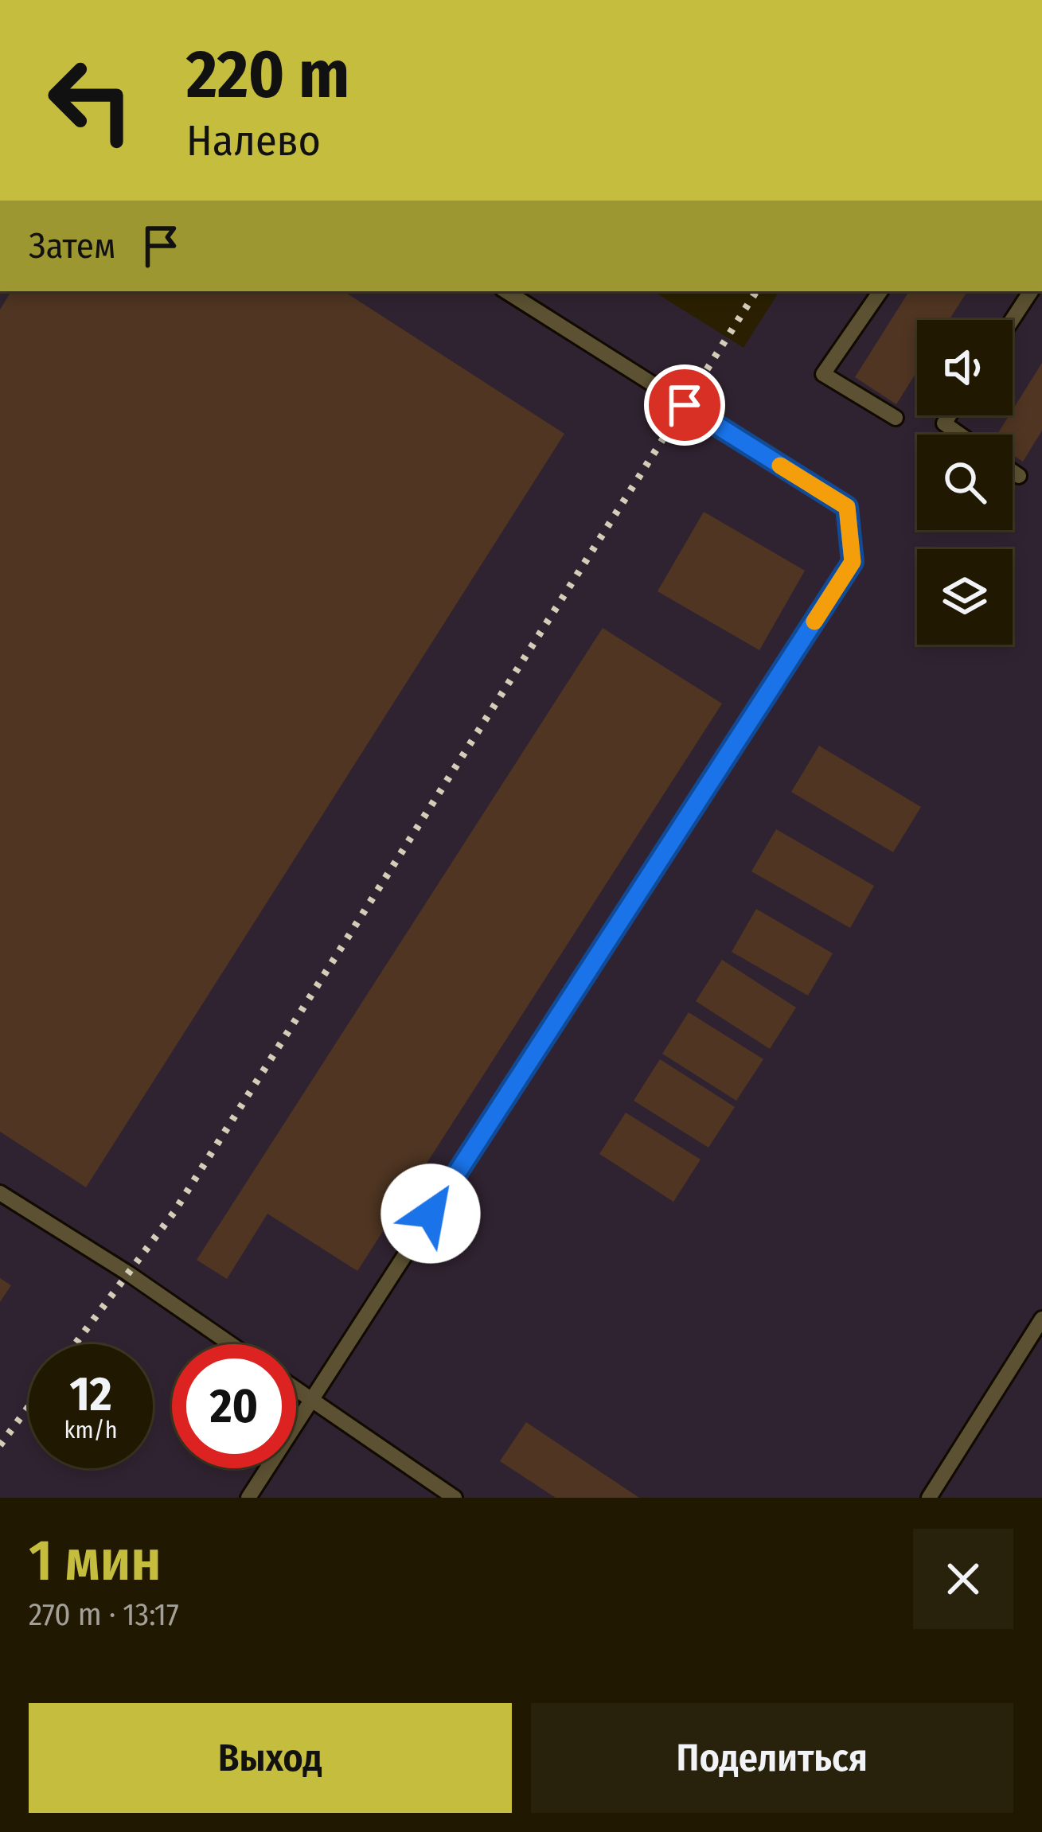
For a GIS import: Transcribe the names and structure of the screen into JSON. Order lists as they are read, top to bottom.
{
  "page": {
    "turn": ["220 m", "Налево"],
    "then": "Затем",
    "speed": "12 km/h",
    "limit": "20",
    "heading": ["1 мин", "270 m · 13:17"],
    "buttons": ["Выход", "Поделиться"]
  }
}
